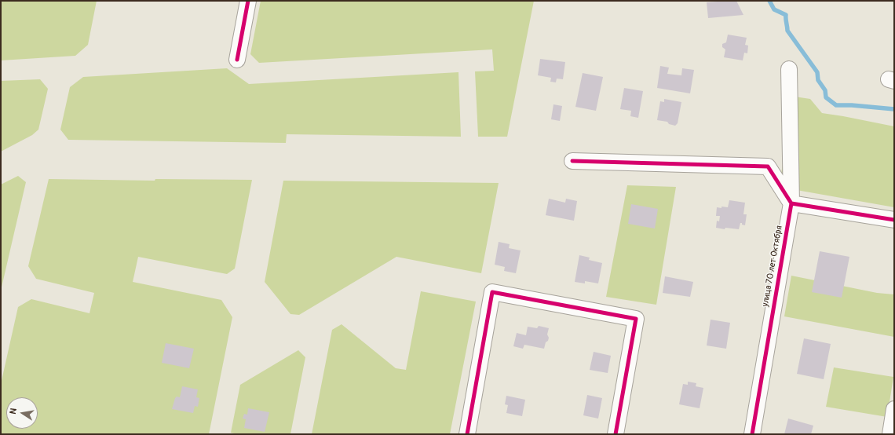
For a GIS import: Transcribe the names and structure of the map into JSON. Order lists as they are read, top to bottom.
{
  "streets": {
    "street": ["улица 70 лет Октября"]
  },
  "north": "left"
}
